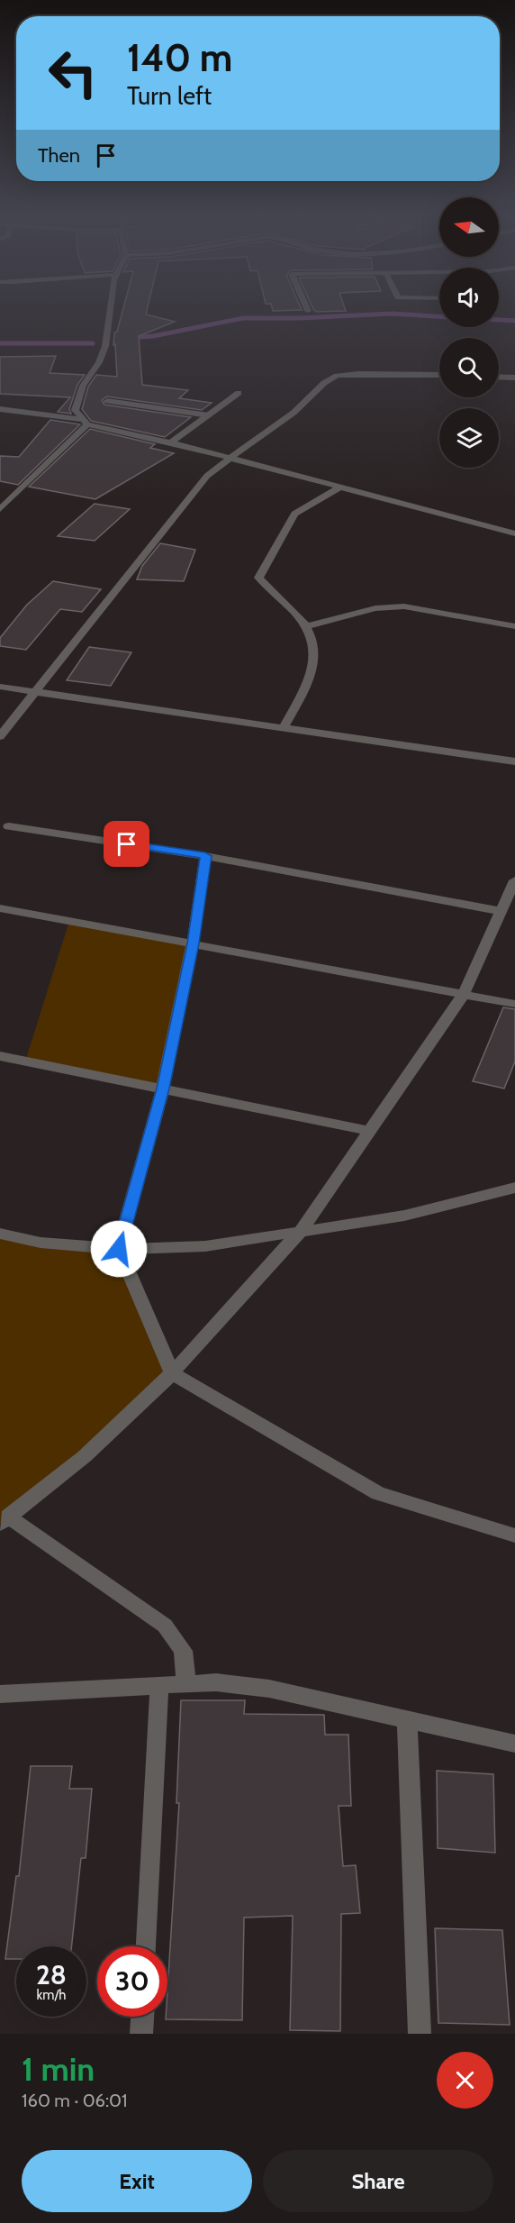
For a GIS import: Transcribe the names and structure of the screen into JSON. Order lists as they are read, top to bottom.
{
  "north": "left",
  "page": {
    "turn": ["140 m", "Turn left"],
    "then": "Then",
    "speed": "28 km/h",
    "limit": "30",
    "heading": ["1 min", "160 m · 06:01"],
    "buttons": ["Exit", "Share"]
  }
}
